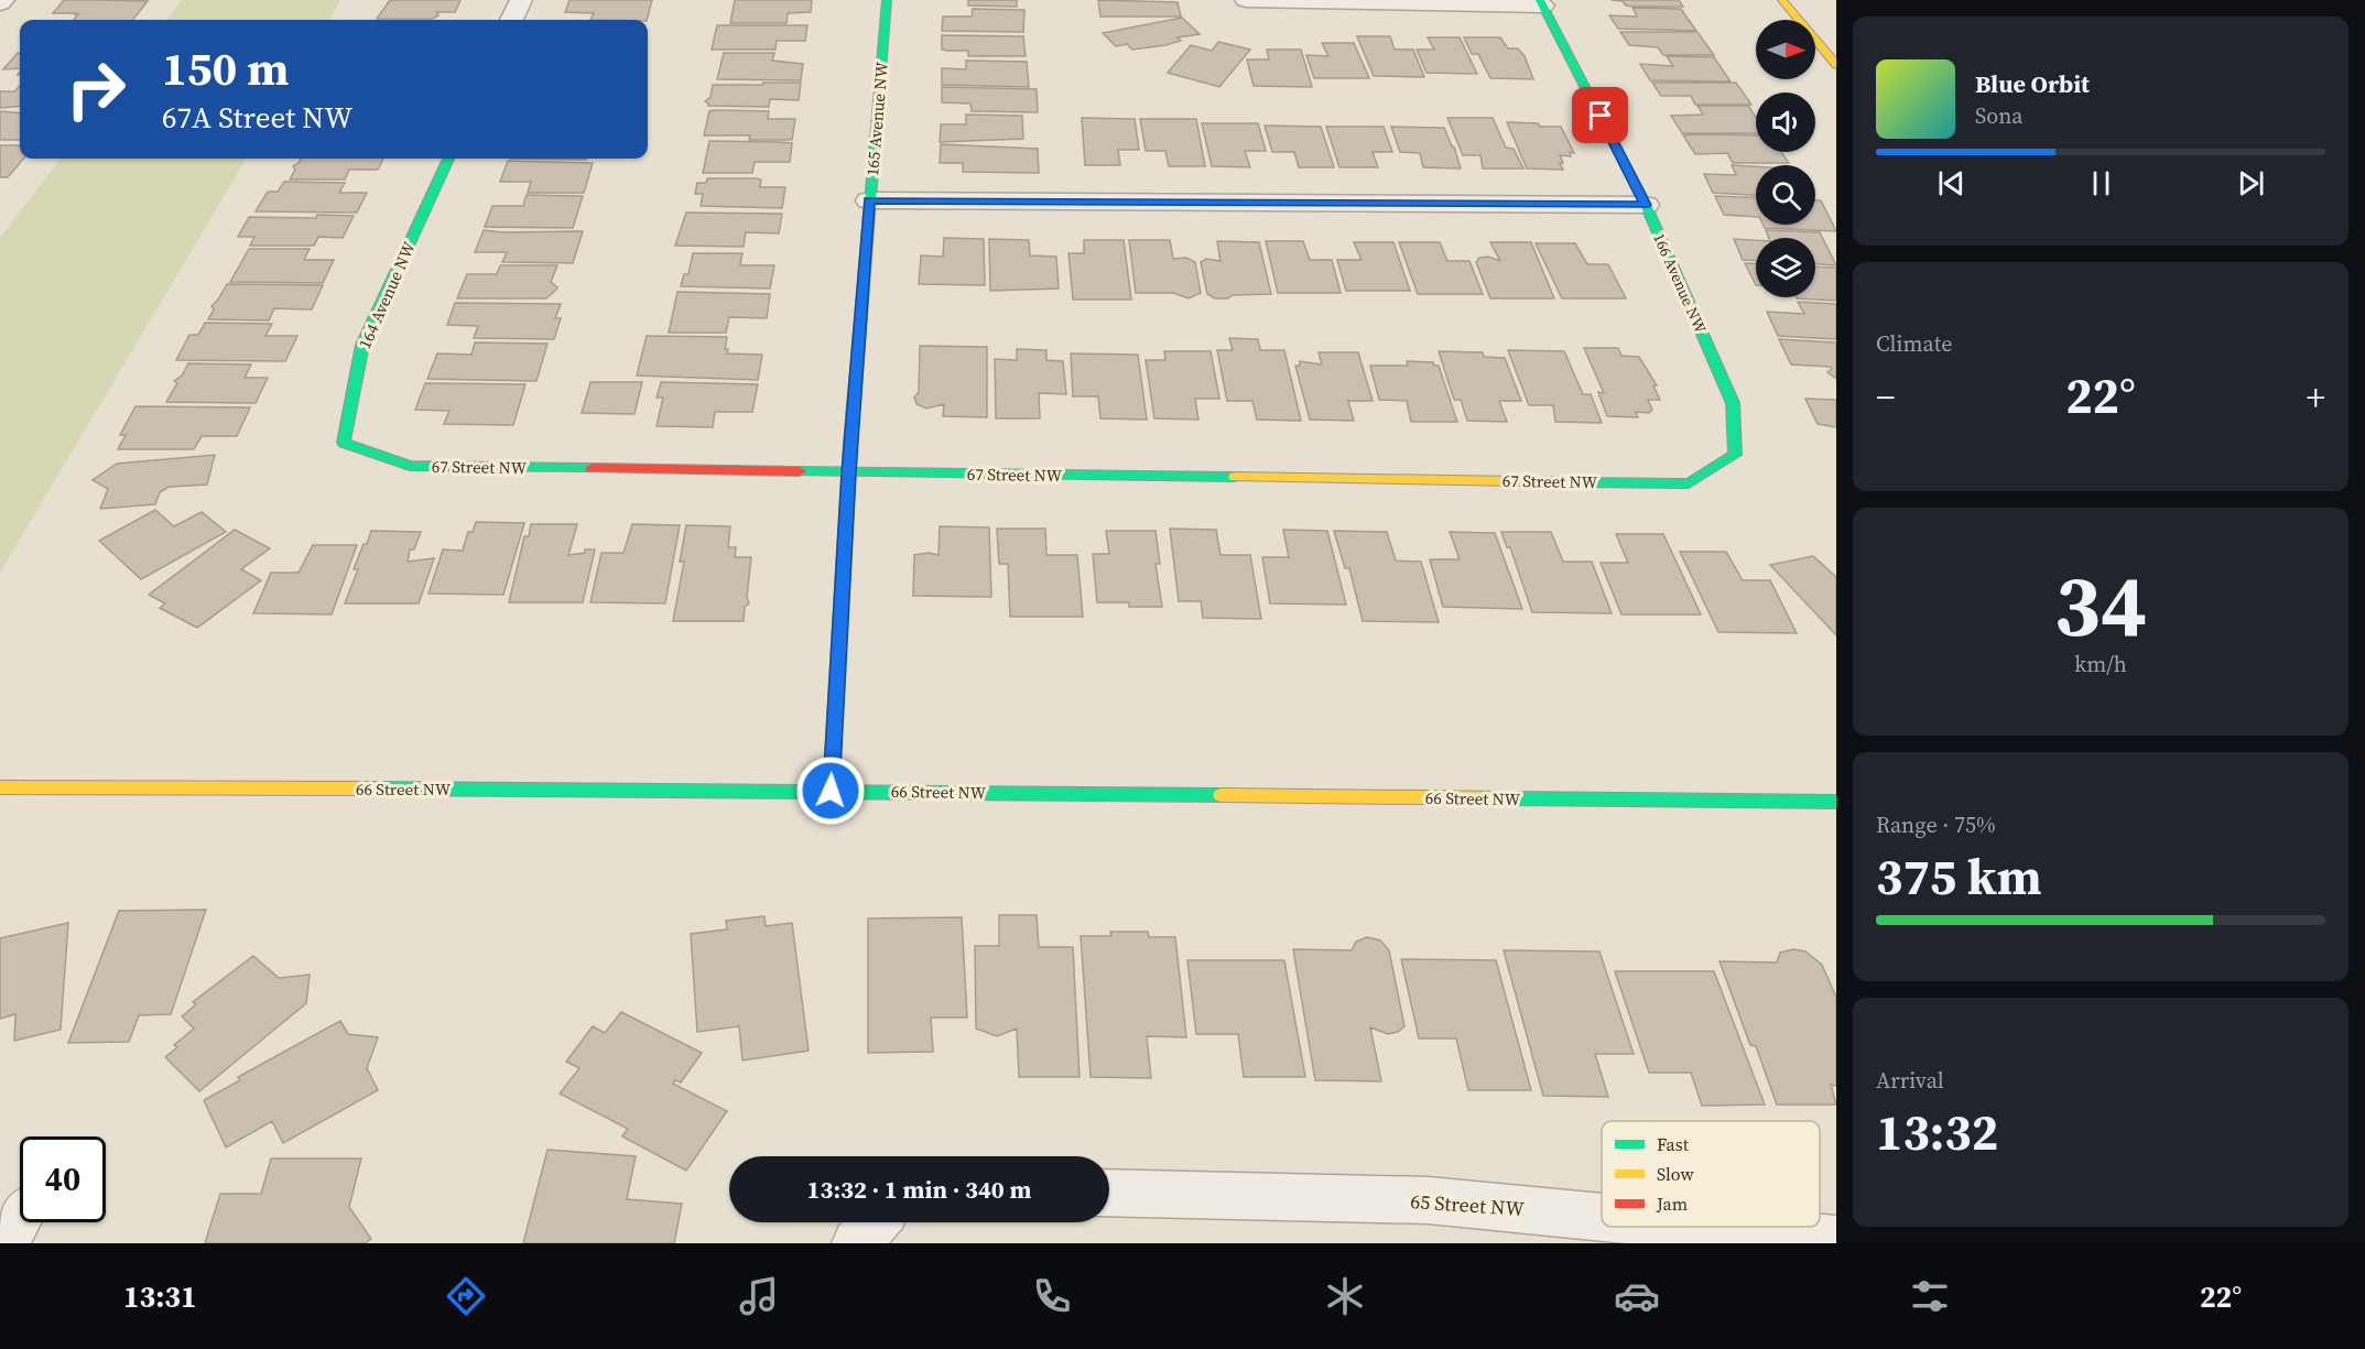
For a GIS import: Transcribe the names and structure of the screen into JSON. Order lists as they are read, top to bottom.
{
  "streets": {
    "street": [
      "165 Avenue NW",
      "166 Avenue NW",
      "164 Avenue NW",
      "67 Street NW",
      "66 Street NW",
      "65 Street NW"
    ]
  },
  "crossings": [
    ["165 Avenue NW", "67 Street NW"],
    ["165 Avenue NW", "66 Street NW"],
    ["166 Avenue NW", "67 Street NW"],
    ["164 Avenue NW", "67 Street NW"]
  ],
  "legend": ["Fast", "Slow", "Jam"],
  "north": "right",
  "page": {
    "turn": ["150 m", "67A Street NW"],
    "song": ["Blue Orbit", "Sona"],
    "tile": [
      "Climate",
      ["34", "km/h"],
      ["Range · 75%", "375 km"],
      ["Arrival", "13:32"]
    ],
    "heat": ["−", "22°", "+"],
    "limit": "40",
    "trip": "13:32 · 1 min · 340 m",
    "tabs": ["13:31", "22°"]
  }
}
